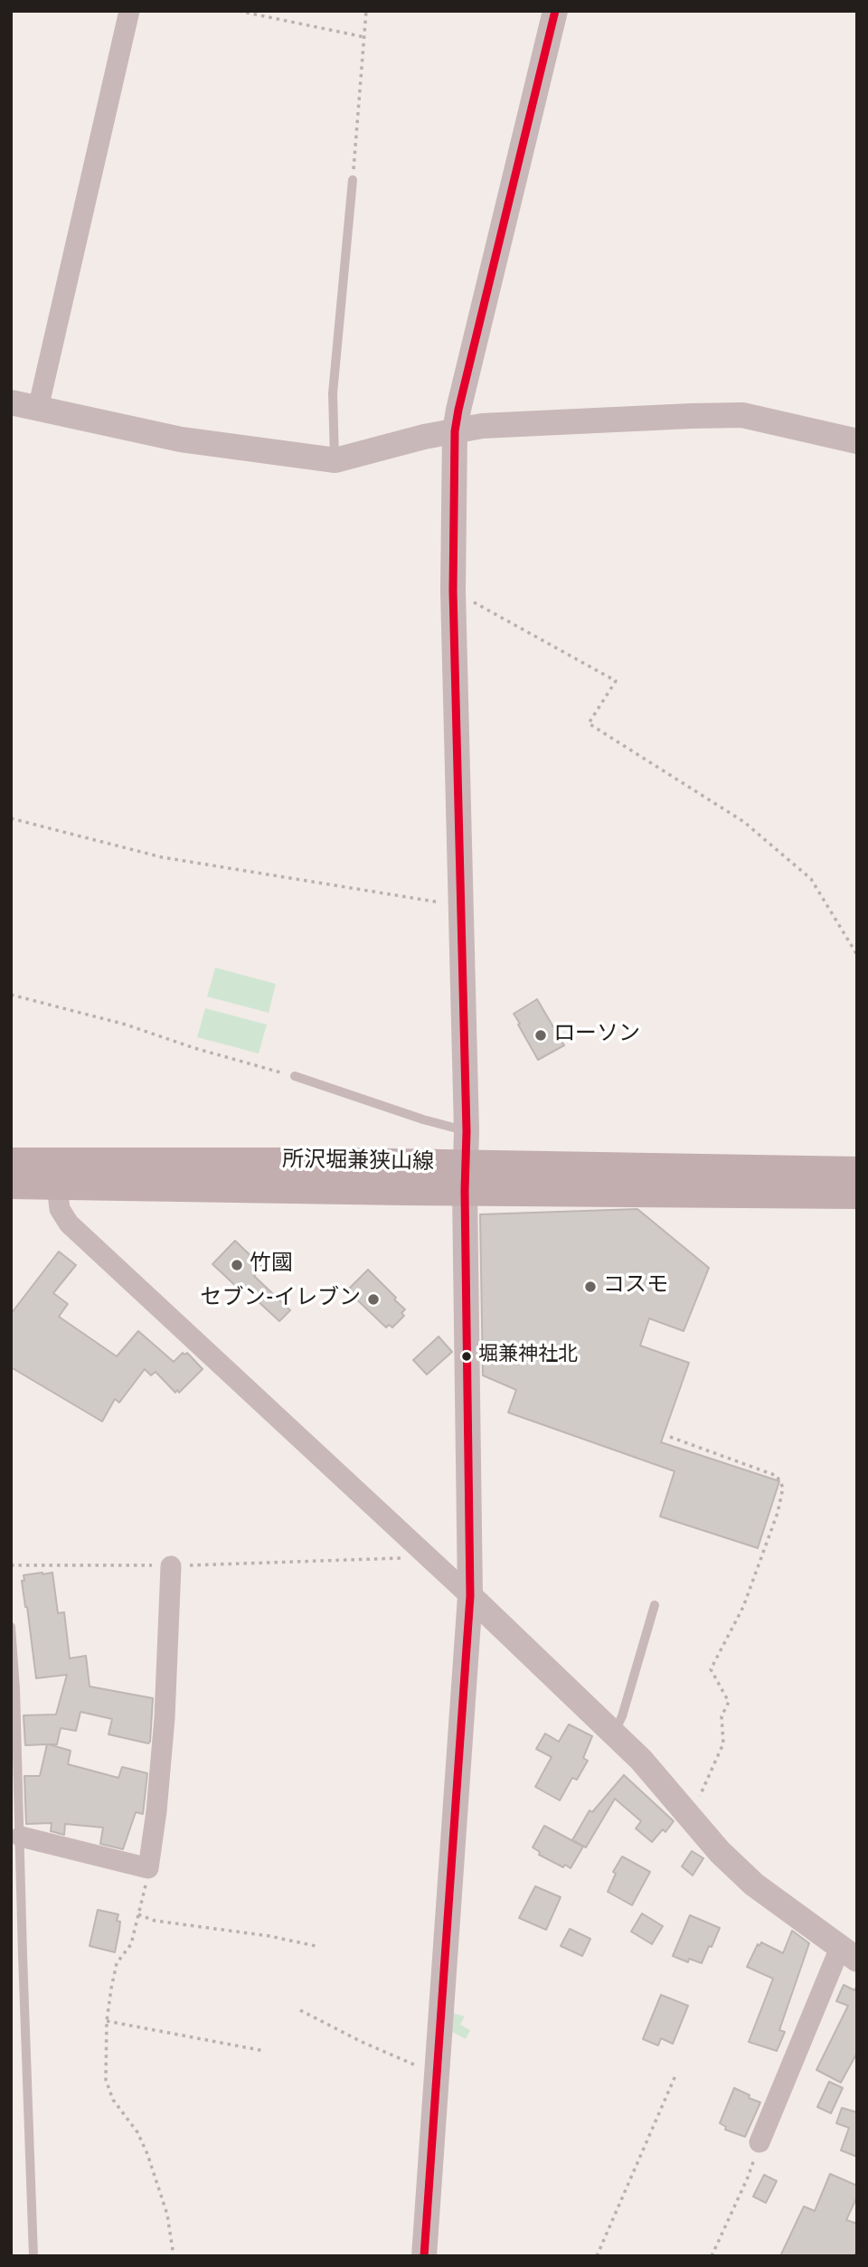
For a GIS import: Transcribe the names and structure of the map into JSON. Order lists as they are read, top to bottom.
{
  "streets": {
    "main road": ["所沢堀兼狭山線"]
  },
  "places": [
    "ローソン",
    "竹國",
    "コスモ",
    "セブン-イレブン",
    "堀兼神社北"
  ]
}
